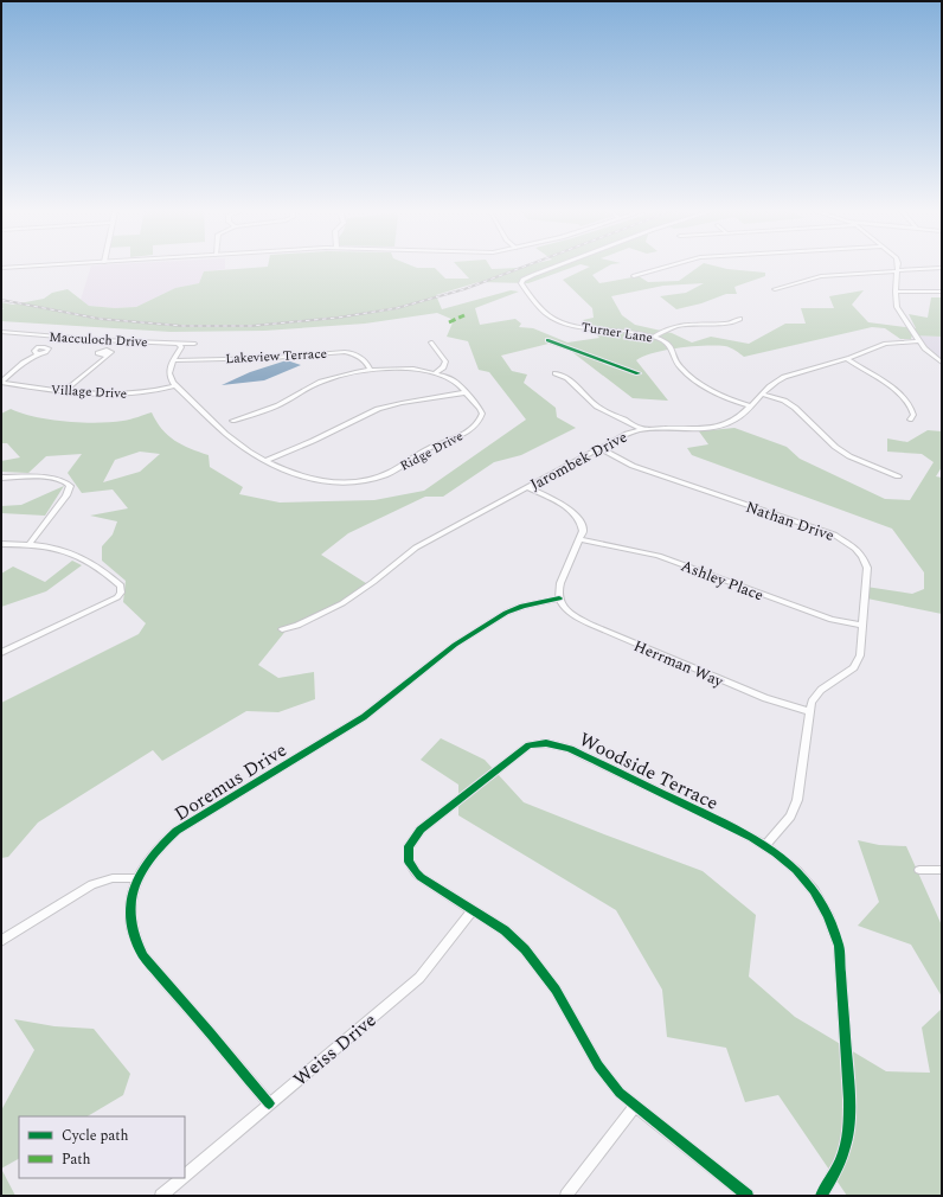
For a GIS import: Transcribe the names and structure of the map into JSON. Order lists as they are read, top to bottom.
{
  "streets": {
    "street": [
      "Turner Lane",
      "Macculoch Drive",
      "Lakeview Terrace",
      "Village Drive",
      "Ridge Drive",
      "Jarombek Drive",
      "Nathan Drive",
      "Ashley Place",
      "Herrman Way",
      "Woodside Terrace",
      "Doremus Drive",
      "Weiss Drive"
    ]
  },
  "crossings": [
    ["Turner Lane", "Jarombek Drive"],
    ["Lakeview Terrace", "Ridge Drive"],
    ["Village Drive", "Ridge Drive"],
    ["Jarombek Drive", "Nathan Drive"],
    ["Nathan Drive", "Ashley Place"],
    ["Nathan Drive", "Herrman Way"],
    ["Herrman Way", "Doremus Drive"],
    ["Woodside Terrace", "Weiss Drive"],
    ["Doremus Drive", "Weiss Drive"]
  ],
  "legend": ["Cycle path", "Path"]
}
